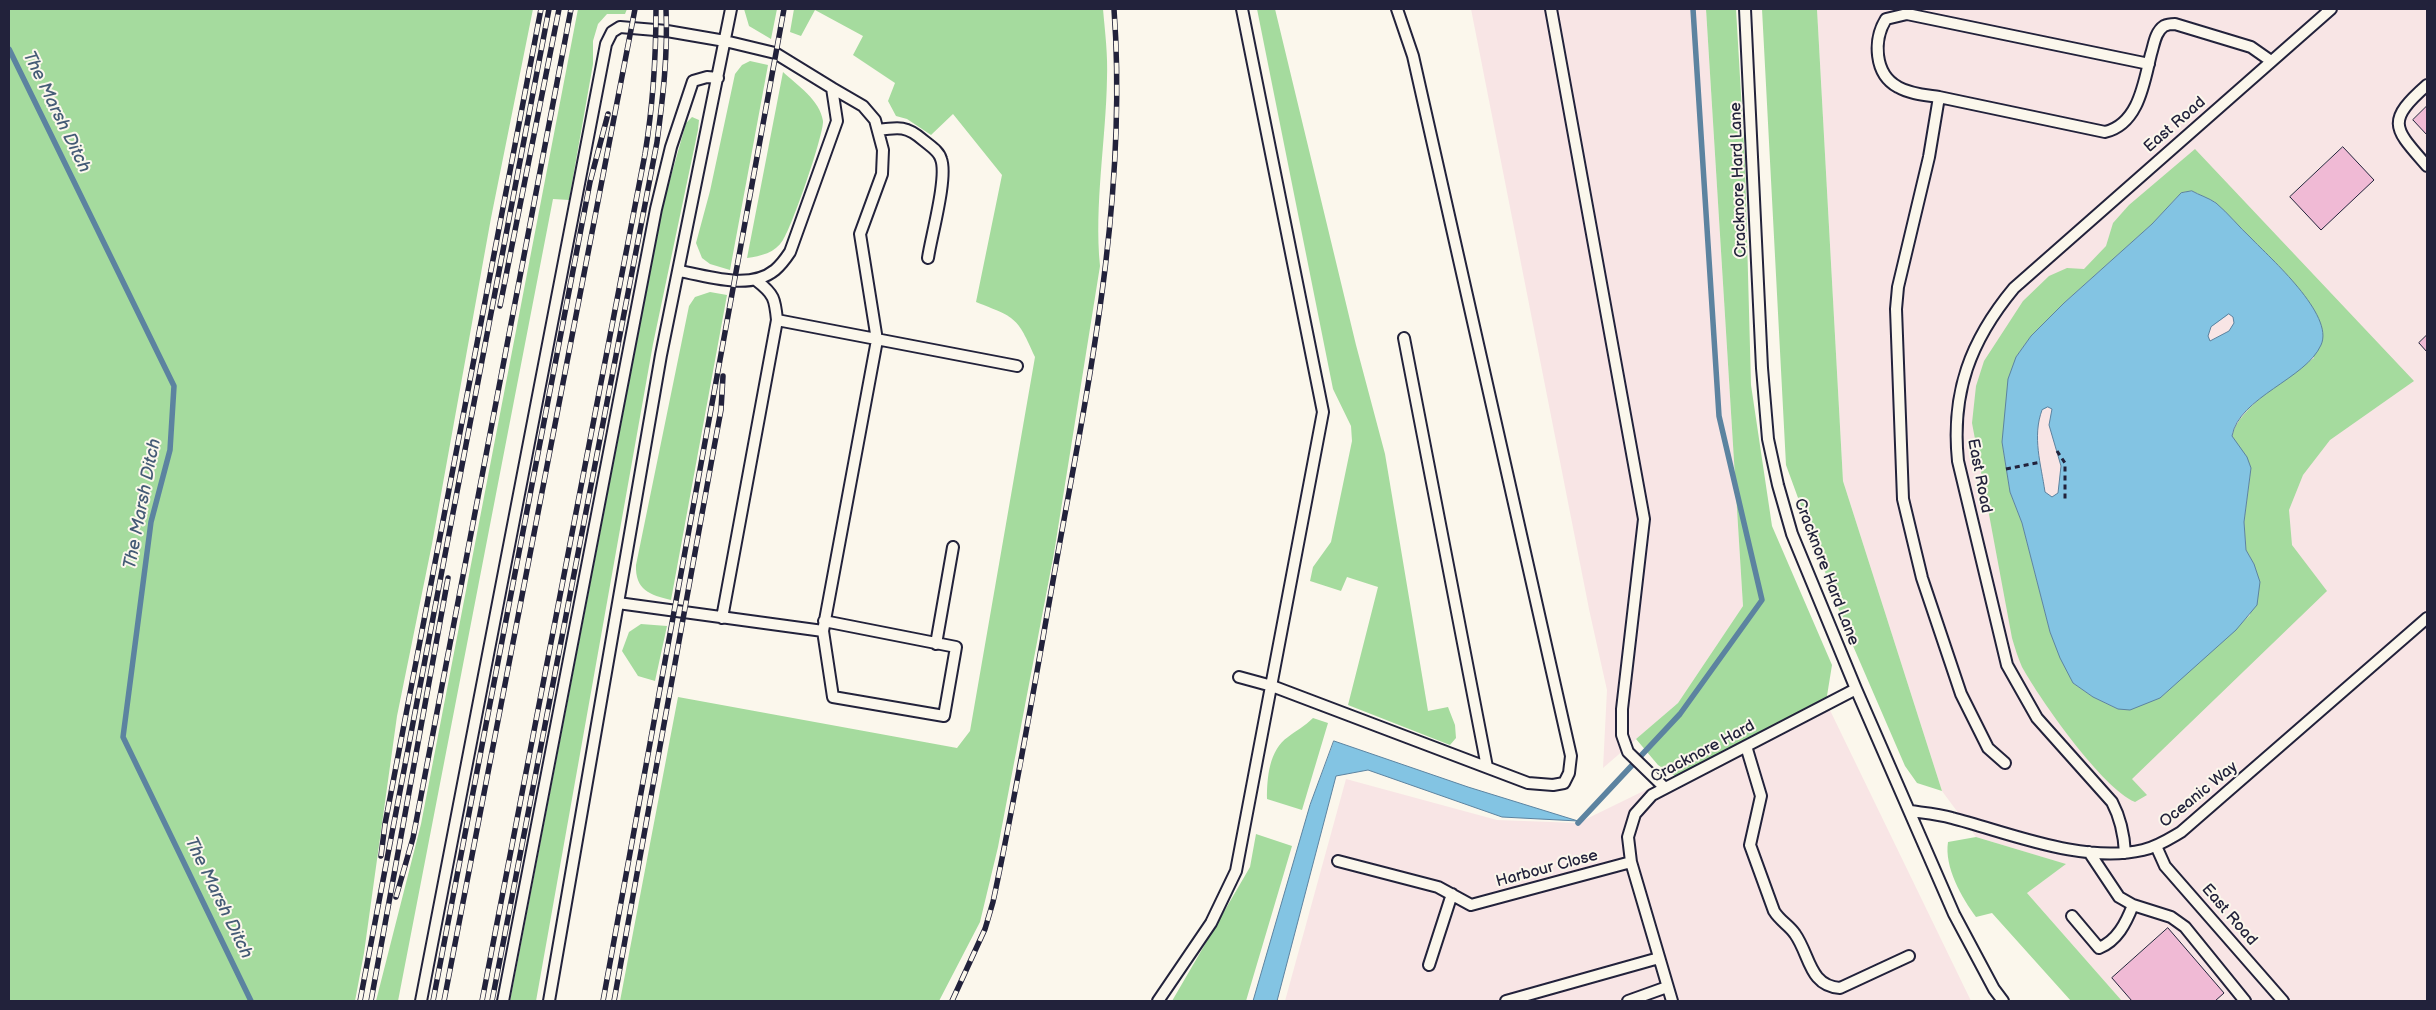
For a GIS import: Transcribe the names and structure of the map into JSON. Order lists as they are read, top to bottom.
{
  "streets": {
    "lane": [
      "East Road",
      "Cracknore Hard Lane",
      "Cracknore Hard",
      "Oceanic Way",
      "Harbour Close"
    ]
  },
  "crossings": [
    ["East Road", "Oceanic Way"],
    ["Cracknore Hard Lane", "Cracknore Hard"],
    ["Cracknore Hard Lane", "Oceanic Way"],
    ["Cracknore Hard", "Harbour Close"]
  ],
  "water": ["The Marsh Ditch"]
}
